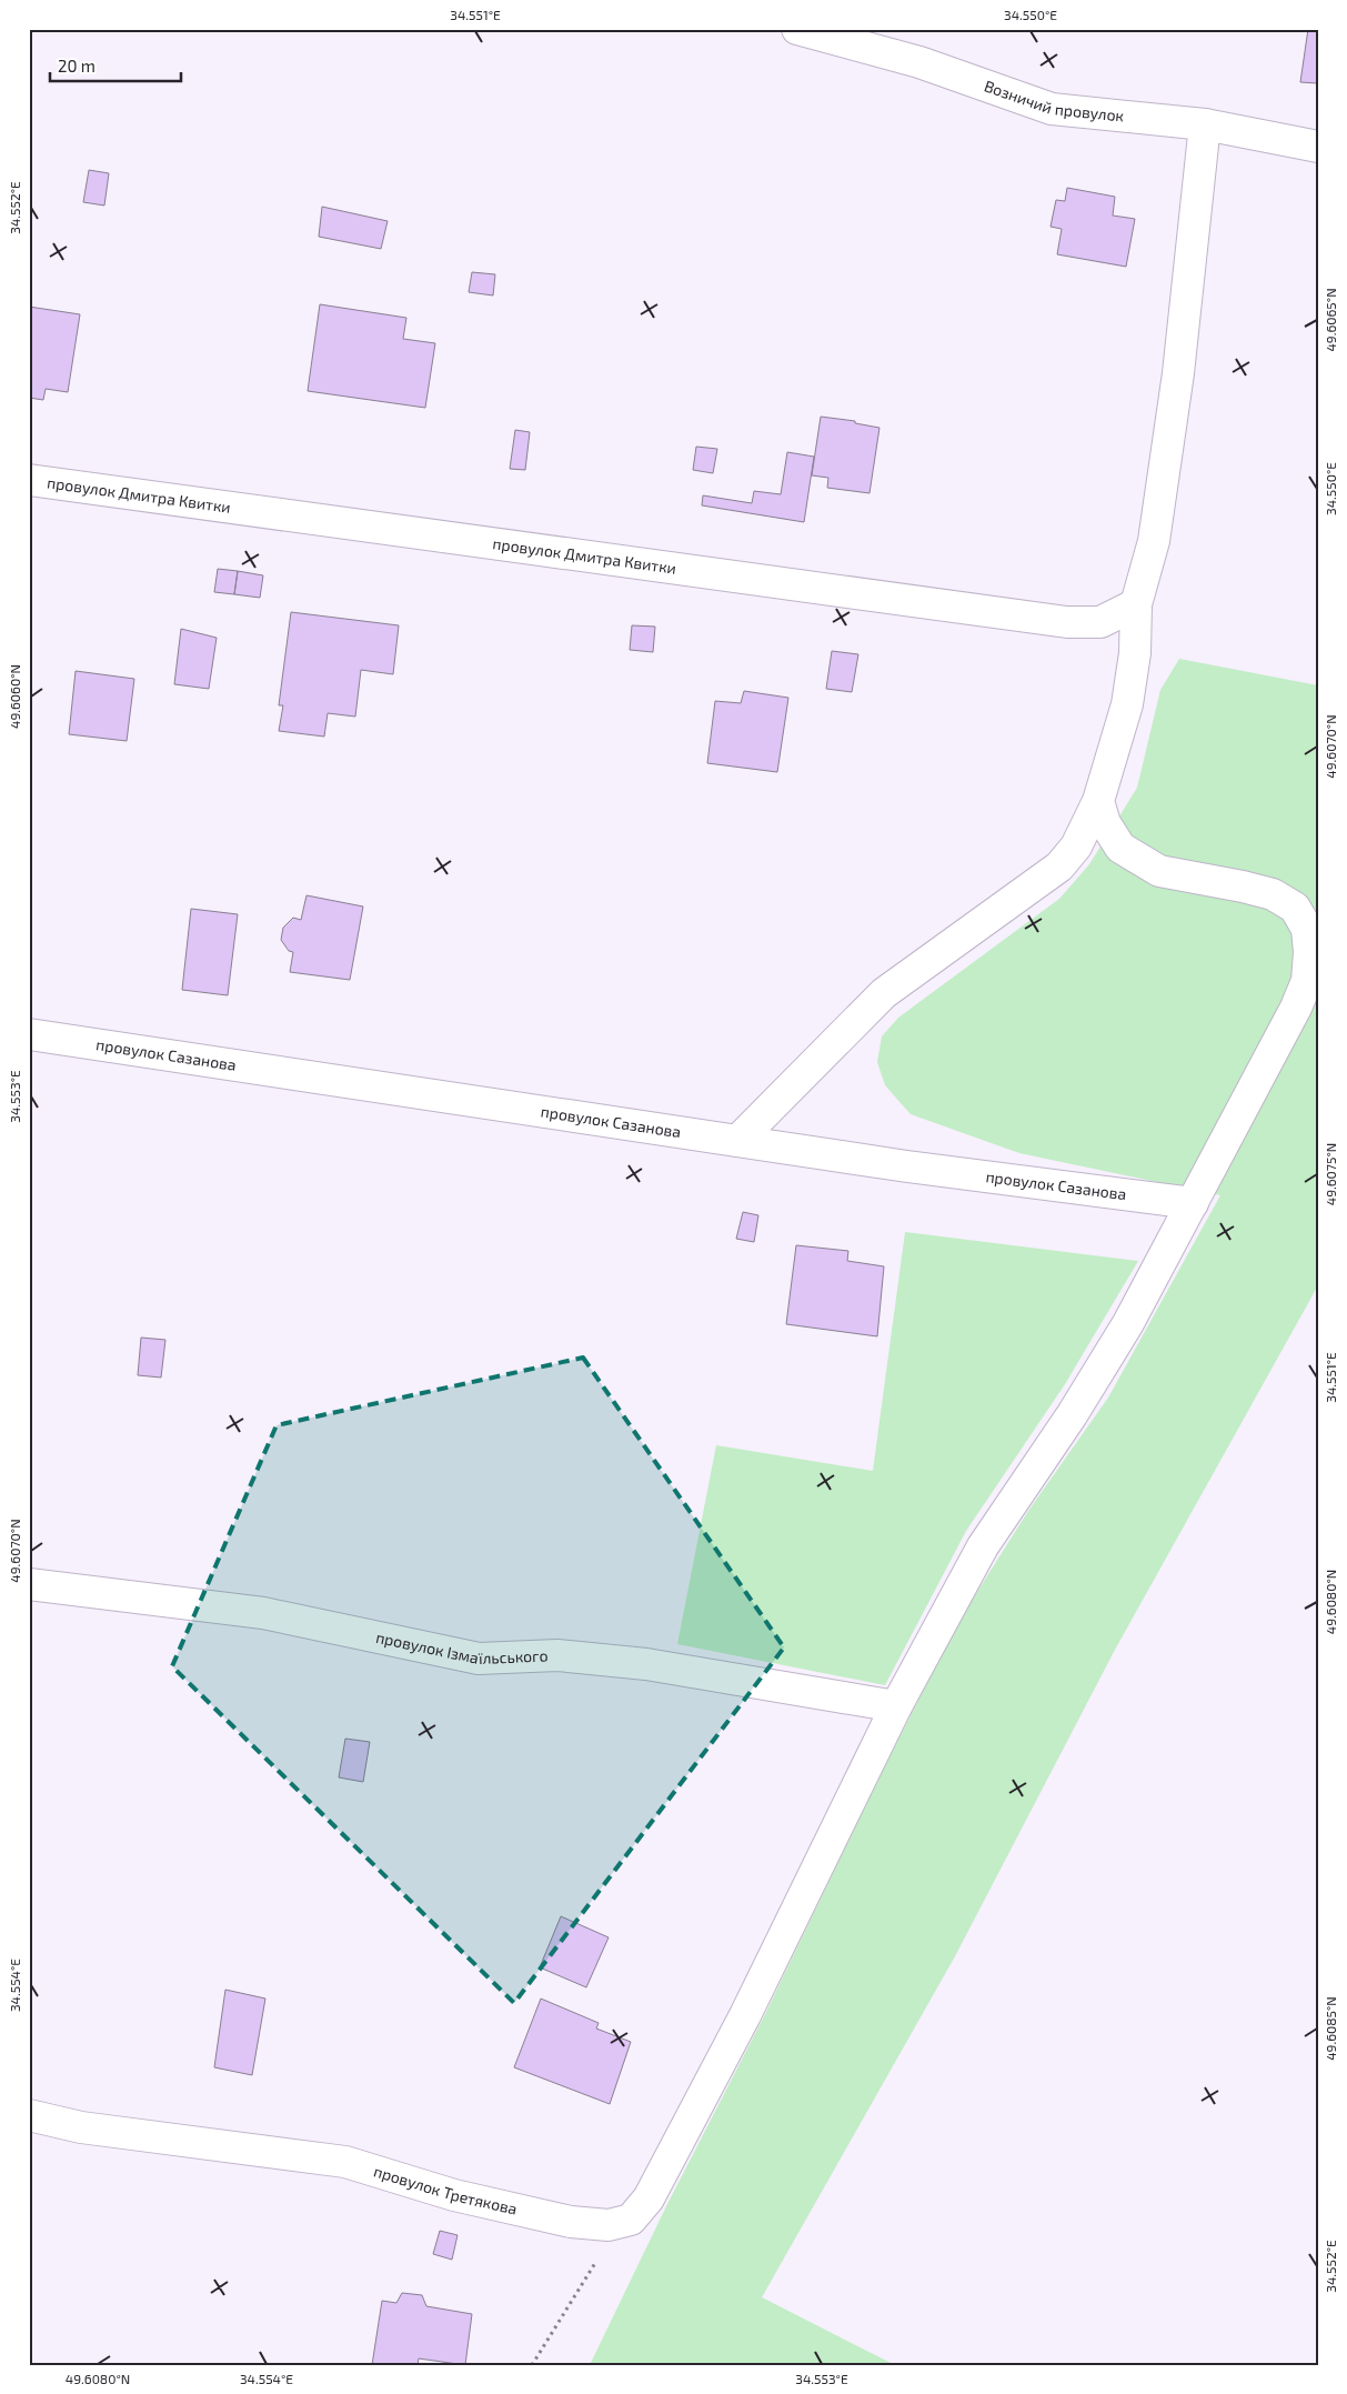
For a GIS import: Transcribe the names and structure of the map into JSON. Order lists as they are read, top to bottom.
{
  "streets": {
    "street": [
      "Возничий провулок",
      "провулок Дмитра Квитки",
      "провулок Сазанова",
      "провулок Ізмаїльського",
      "провулок Третякова"
    ]
  },
  "scale_bar": "20 m",
  "coordinates": [
    "34.551°E",
    "34.550°E",
    "34.552°E",
    "49.6065°N",
    "49.6060°N",
    "49.6070°N",
    "34.553°E",
    "49.6075°N",
    "49.6080°N",
    "34.554°E",
    "49.6085°N"
  ]
}
